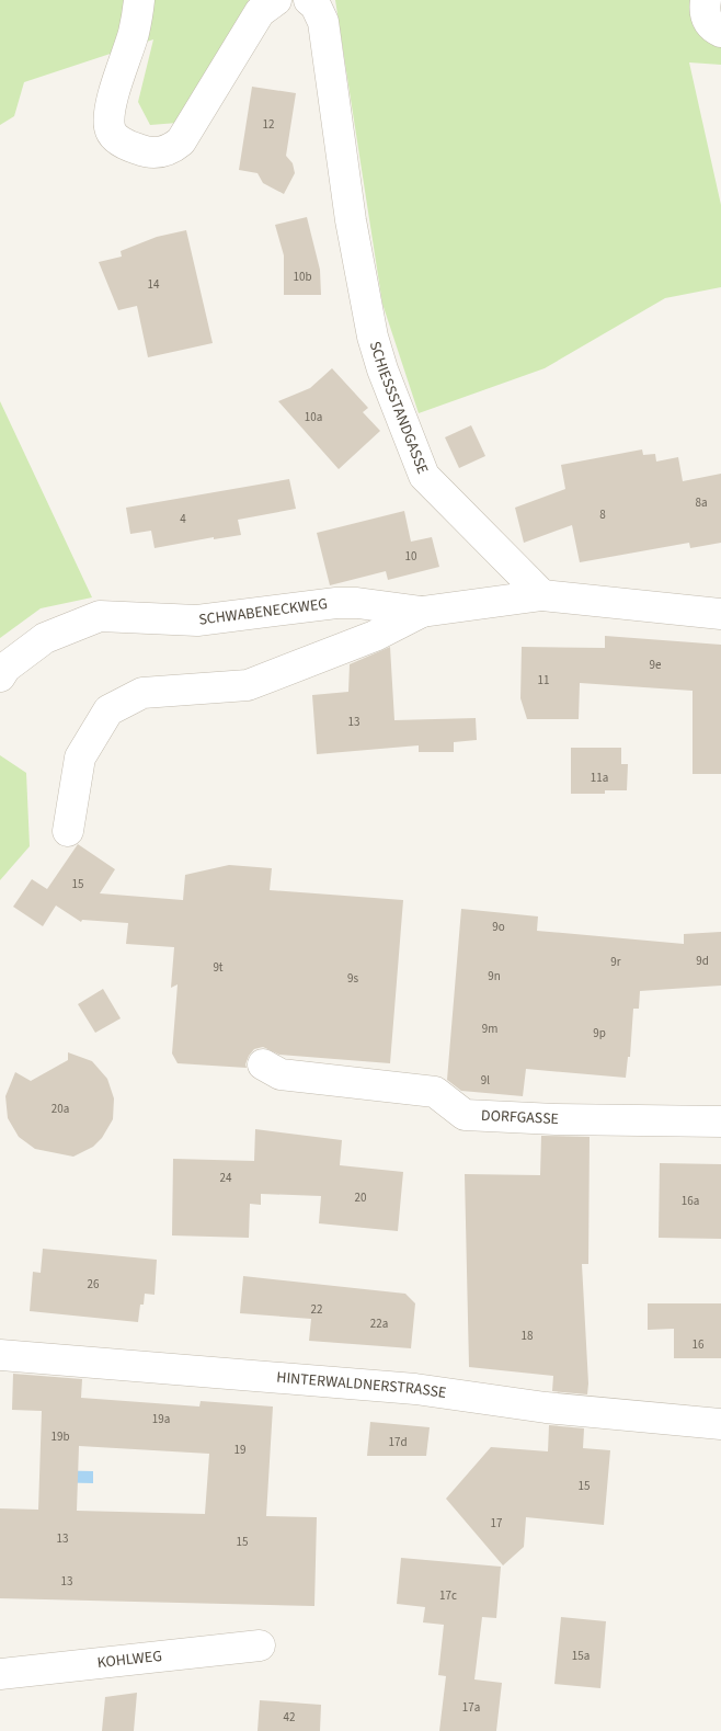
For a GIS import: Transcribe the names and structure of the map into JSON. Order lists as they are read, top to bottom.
{
  "streets": {
    "street": [
      "SCHIESSSTANDGASSE",
      "SCHWABENECKWEG",
      "DORFGASSE",
      "HINTERWALDNERSTRASSE",
      "KOHLWEG"
    ]
  },
  "crossings": [
    ["SCHIESSSTANDGASSE", "SCHWABENECKWEG"]
  ],
  "house_numbers": [
    "12",
    "10b",
    "14",
    "10a",
    "8a",
    "8",
    "4",
    "10",
    "9e",
    "11",
    "13",
    "11a",
    "15",
    "9o",
    "9d",
    "9r",
    "9t",
    "9n",
    "9s",
    "9m",
    "9p",
    "9l",
    "20a",
    "24",
    "20",
    "16a",
    "26",
    "22",
    "22a",
    "18",
    "16",
    "19a",
    "19b",
    "17d",
    "19",
    "15",
    "17",
    "13",
    "15",
    "13",
    "17c",
    "15a",
    "17a",
    "42"
  ]
}
